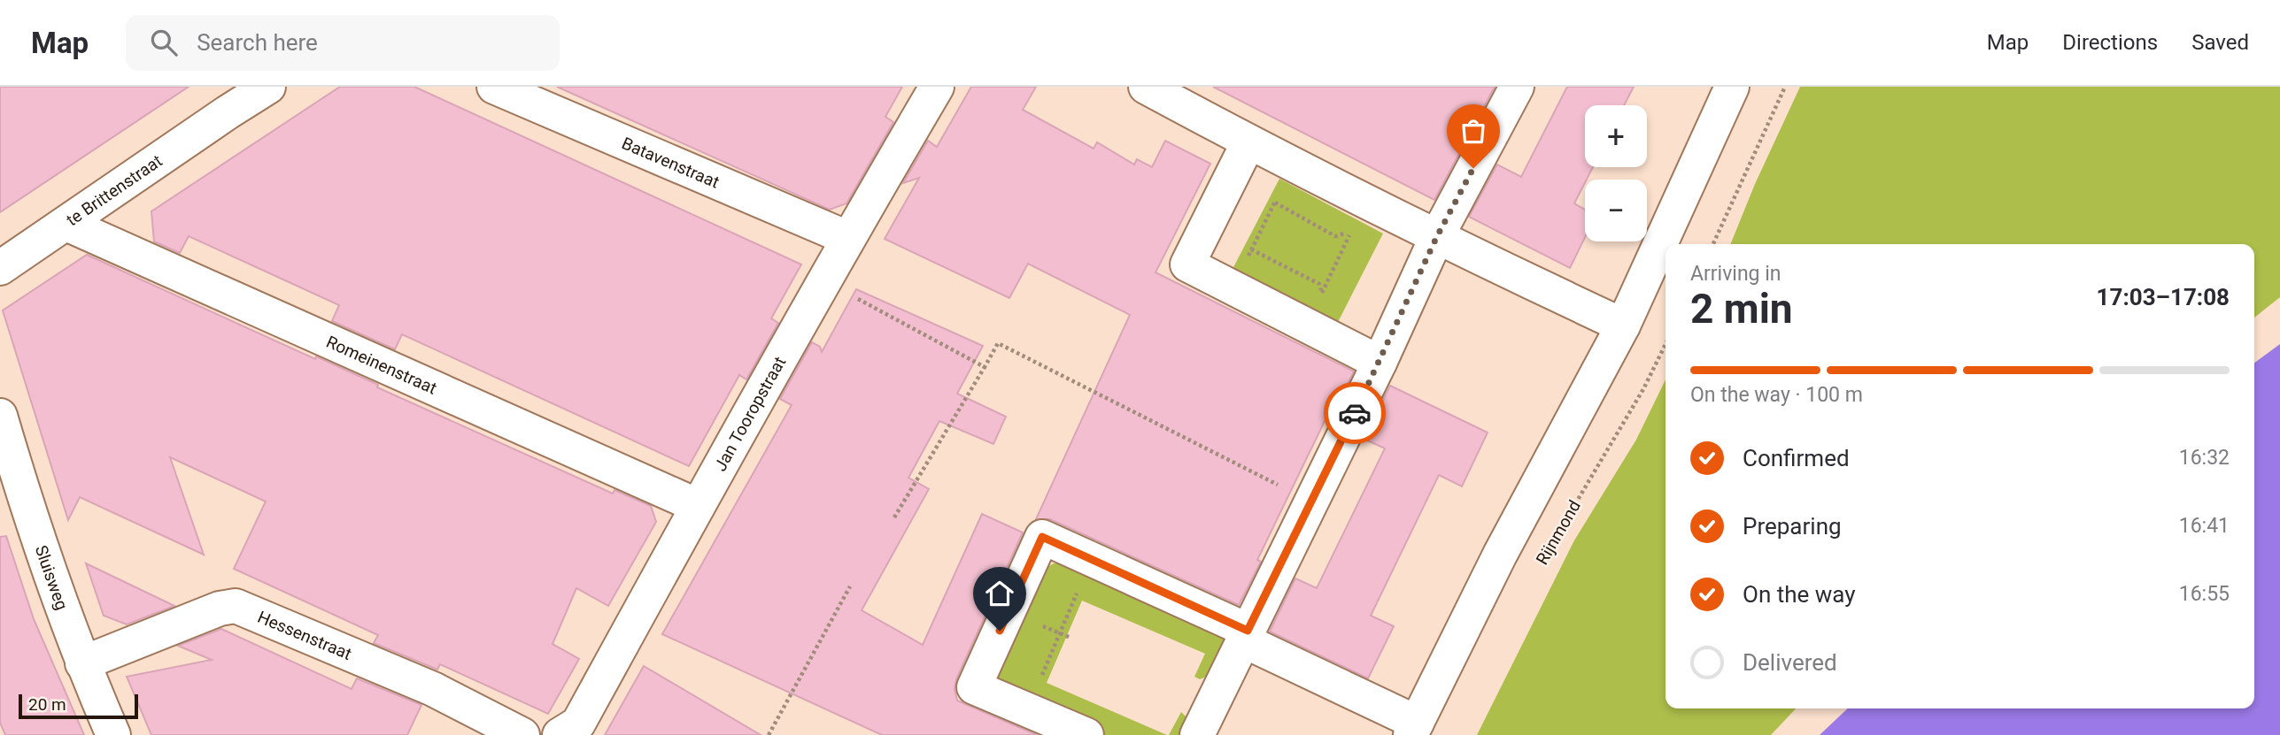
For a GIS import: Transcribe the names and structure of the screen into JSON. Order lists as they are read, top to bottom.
{
  "streets": {
    "street": [
      "Batavenstraat",
      "te Brittenstraat",
      "Romeinenstraat",
      "Jan Tooropstraat",
      "Sluisweg",
      "Hessenstraat"
    ],
    "path": ["Rijnmond"]
  },
  "crossings": [
    ["Batavenstraat", "Jan Tooropstraat"],
    ["te Brittenstraat", "Romeinenstraat"],
    ["Romeinenstraat", "Jan Tooropstraat"],
    ["Sluisweg", "Hessenstraat"]
  ],
  "scale_bar": "20 m",
  "page": {
    "header": "Map",
    "search": "Search here",
    "nav": ["Map", "Directions", "Saved"],
    "map_buttons": ["+", "−"],
    "heading": ["2 min", "Arriving in", "17:03–17:08"],
    "bar": "On the way · 100 m",
    "list": [
      ["Confirmed", "16:32"],
      ["Preparing", "16:41"],
      ["On the way", "16:55"],
      "Delivered"
    ],
    "scale": "20 m"
  }
}
